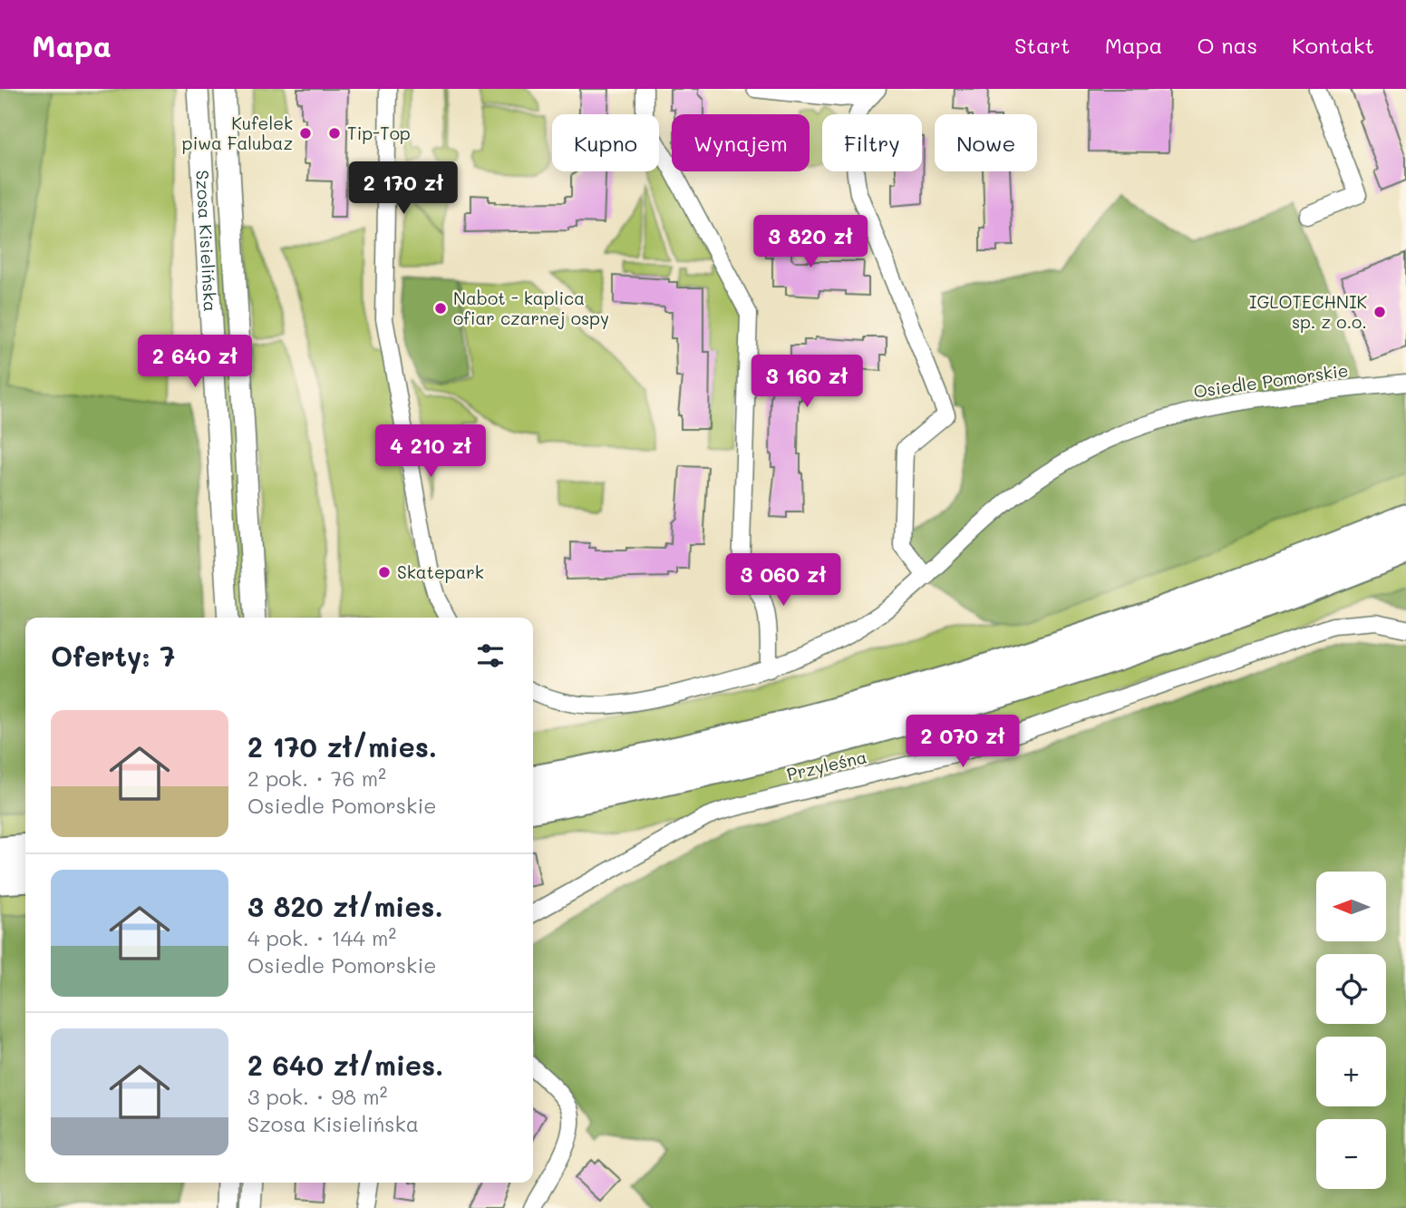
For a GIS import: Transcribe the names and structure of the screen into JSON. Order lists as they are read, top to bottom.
{
  "streets": {
    "street": ["Szosa Kisielińska", "Osiedle Pomorskie", "Przyleśna"]
  },
  "places": [
    "Kufelek piwa Falubaz",
    "Tip-Top",
    "Nabot - kaplica ofiar czarnej ospy",
    "IGLOTECHNIK sp. z o.o.",
    "Skatepark"
  ],
  "north": "left",
  "page": {
    "header": "Mapa",
    "nav": [
      "Start",
      "Mapa",
      "O nas",
      "Kontakt"
    ],
    "chip": [
      "Kupno",
      "Wynajem",
      "Filtry",
      "Nowe"
    ],
    "price": [
      "2 170 zł",
      "3 820 zł",
      "2 640 zł",
      "3 160 zł",
      "4 210 zł",
      "3 060 zł",
      "2 070 zł"
    ],
    "heading": "Oferty: 7",
    "list": [
      {
        "name": "2 170 zł/mies.",
        "note": "2 pok. · 76 m² · Osiedle Pomorskie"
      },
      {
        "name": "3 820 zł/mies.",
        "note": "4 pok. · 144 m² · Osiedle Pomorskie"
      },
      {
        "name": "2 640 zł/mies.",
        "note": "3 pok. · 98 m² · Szosa Kisielińska"
      }
    ],
    "map_buttons": ["+", "−"]
  }
}
